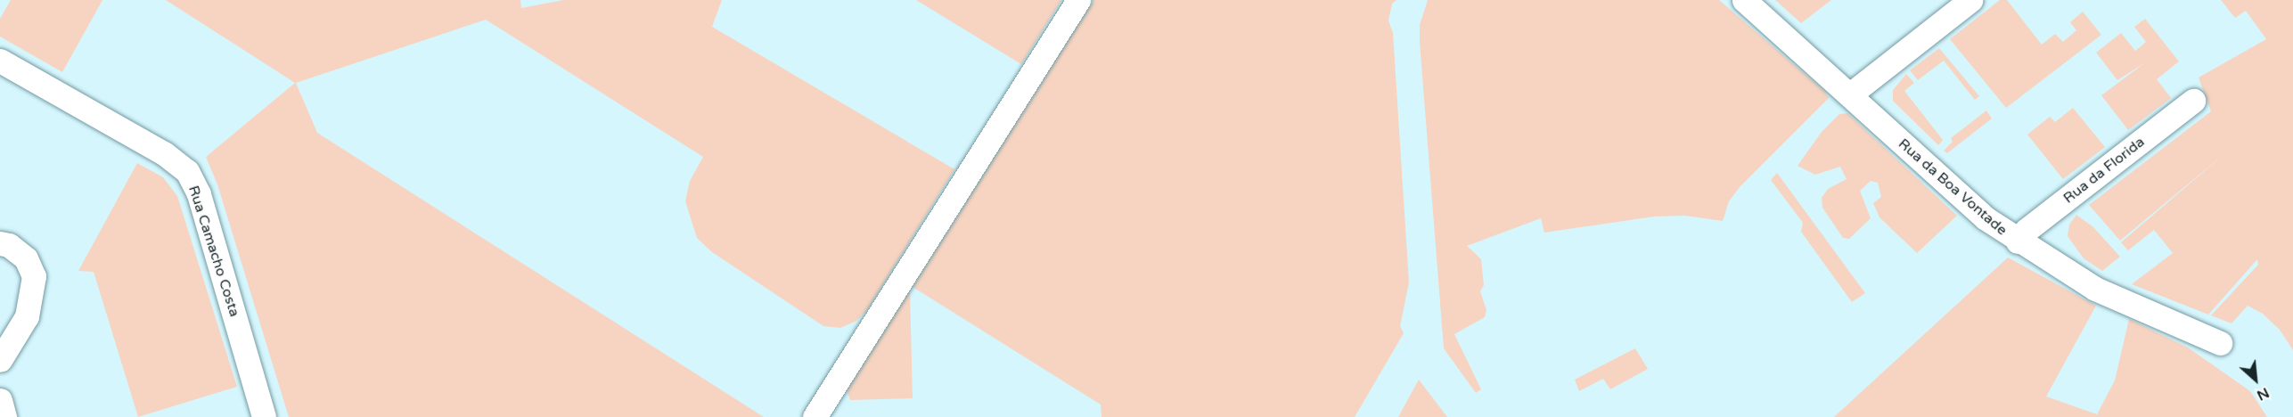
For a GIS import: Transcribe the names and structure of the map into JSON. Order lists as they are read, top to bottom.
{
  "streets": {
    "street": ["Rua da Florida", "Rua da Boa Vontade", "Rua Camacho Costa"]
  },
  "crossings": [
    ["Rua da Florida", "Rua da Boa Vontade"]
  ],
  "north": "bottom right"
}
